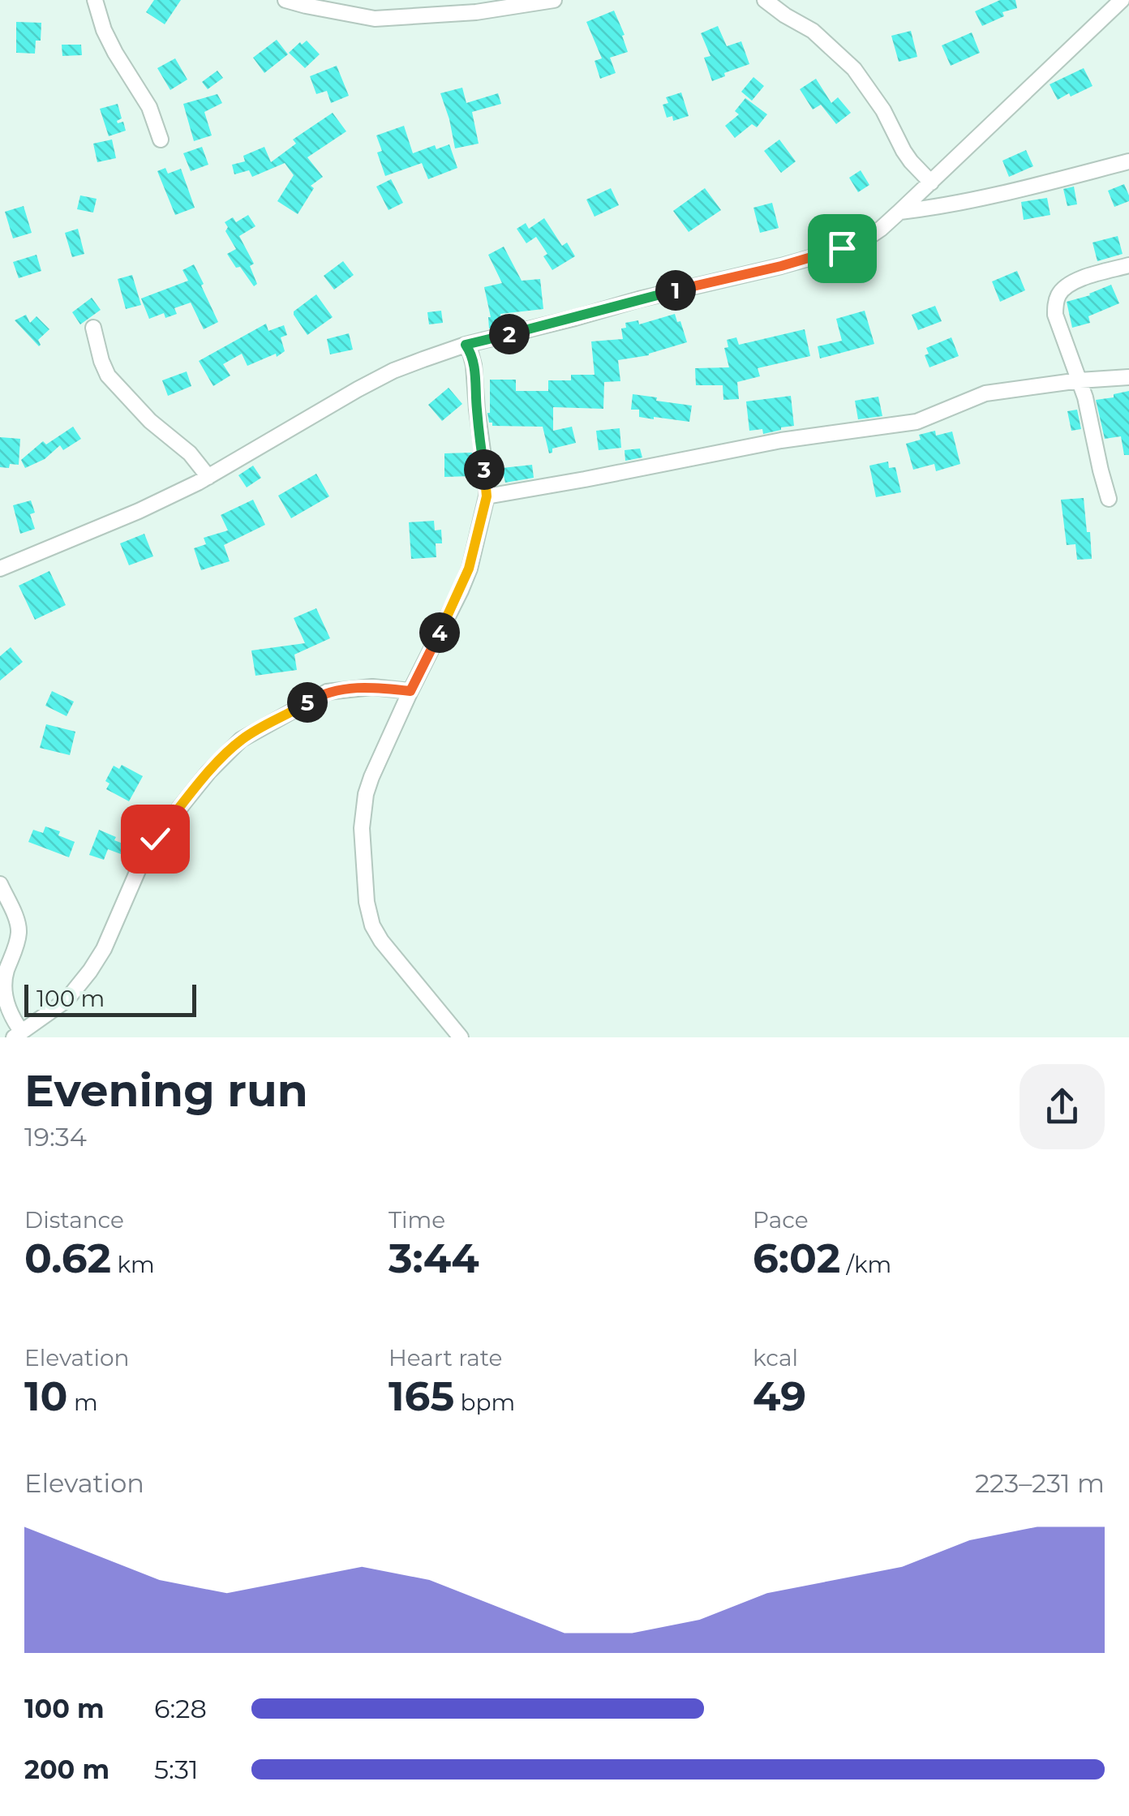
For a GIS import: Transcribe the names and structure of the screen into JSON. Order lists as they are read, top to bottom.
{
  "scale_bar": "100 m",
  "page": {
    "pins": [
      "1",
      "2",
      "3",
      "4",
      "5"
    ],
    "scale": "100 m",
    "heading": ["Evening run", "19:34"],
    "stats": [
      ["Distance", "0.62 km"],
      ["Time", "3:44"],
      ["Pace", "6:02 /km"],
      ["Elevation", "10 m"],
      ["Heart rate", "165 bpm"],
      ["kcal", "49"]
    ],
    "chart": ["Elevation", "223–231 m"],
    "list": [
      {
        "name": "100 m",
        "note": "6:28"
      },
      {
        "name": "200 m",
        "note": "5:31"
      }
    ]
  }
}
